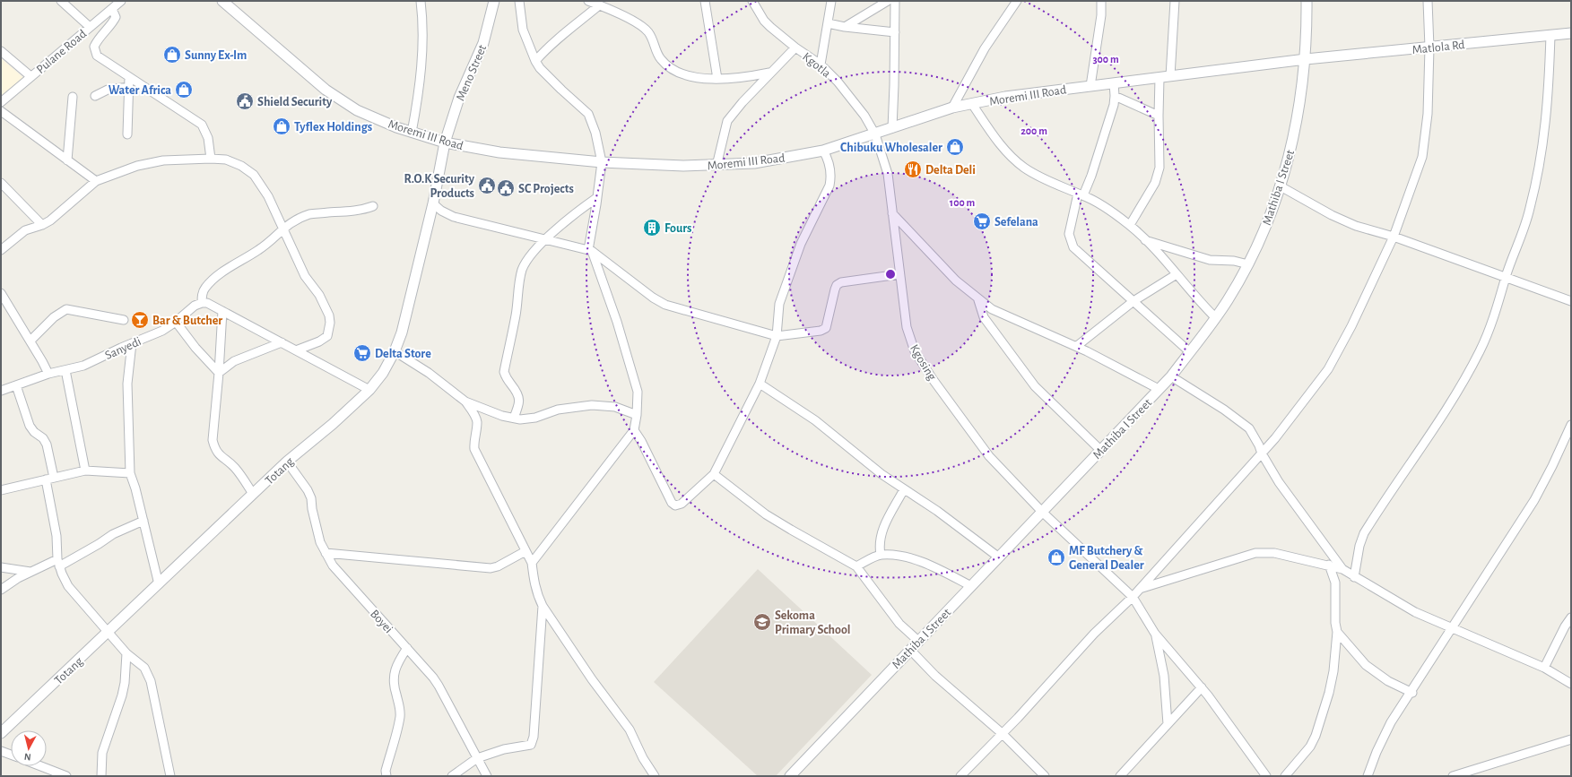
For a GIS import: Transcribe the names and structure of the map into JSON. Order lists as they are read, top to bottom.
{
  "streets": {
    "street": [
      "Matlola Rd",
      "Pulane Road",
      "Kgotla",
      "Meno Street",
      "Moremi III Road",
      "Mathiba I Street",
      "Sanyedi",
      "Kgosing",
      "Totang",
      "Boyei"
    ]
  },
  "crossings": [
    ["Matlola Rd", "Moremi III Road"],
    ["Matlola Rd", "Mathiba I Street"],
    ["Kgotla", "Moremi III Road"],
    ["Kgotla", "Kgosing"],
    ["Meno Street", "Moremi III Road"],
    ["Meno Street", "Totang"],
    ["Moremi III Road", "Mathiba I Street"],
    ["Moremi III Road", "Kgosing"],
    ["Moremi III Road", "Totang"],
    ["Mathiba I Street", "Kgosing"],
    ["Totang", "Boyei"]
  ],
  "places": {
    "shop": [
      "Sunny Ex-Im",
      "Water Africa",
      "Tyflex Holdings",
      "Chibuku Wholesaler",
      "MF Butchery & General Dealer"
    ],
    "public building": ["Shield Security", "R.O.K Security Products", "SC Projects"],
    "restaurant": ["Delta Deli"],
    "supermarket": ["Sefelana", "Delta Store"],
    "building": ["Fours"],
    "bar": ["Bar & Butcher"],
    "school or university": ["Sekoma Primary School"]
  },
  "north": "bottom",
  "rings": ["300 m", "200 m", "100 m"]
}
